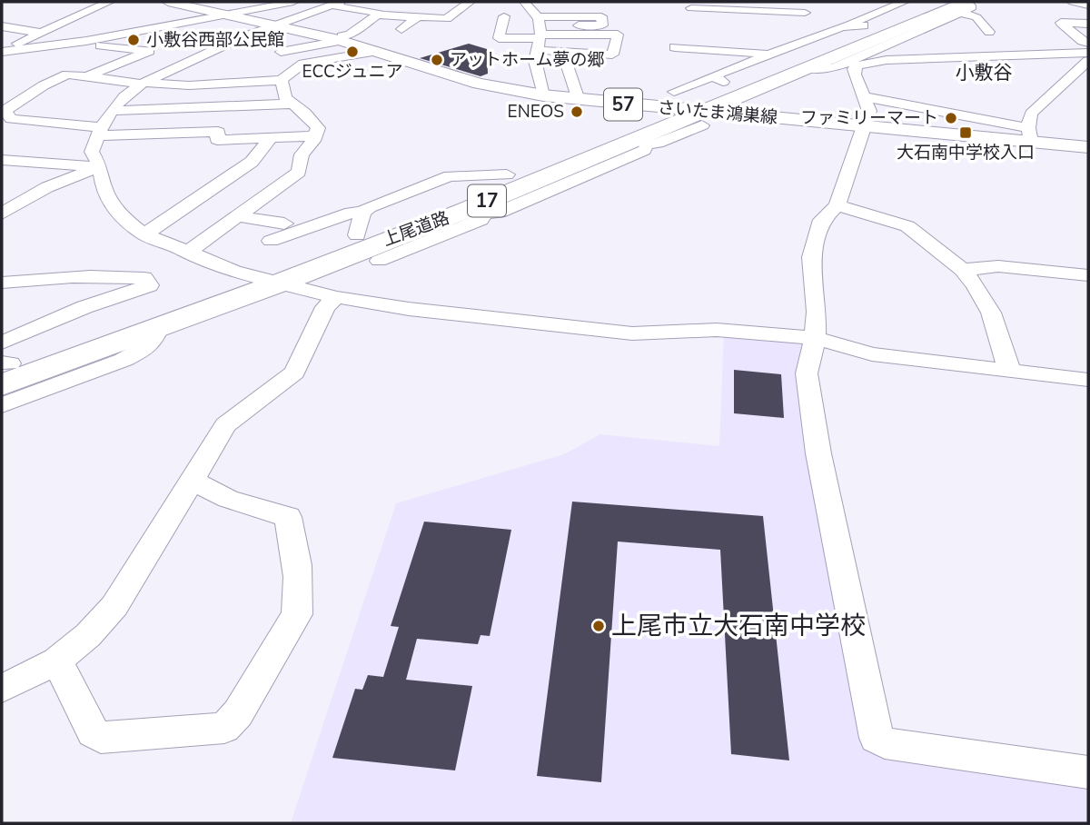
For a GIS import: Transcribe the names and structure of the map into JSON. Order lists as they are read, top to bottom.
{
  "streets": {
    "highway": ["17", "上尾道路"],
    "main road": ["57", "さいたま鴻巣線"]
  },
  "crossings": [
    ["さいたま鴻巣線", "上尾道路"]
  ],
  "districts": ["小敷谷"],
  "places": {
    "other": [
      "小敷谷西部公民館",
      "ECCジュニア",
      "アットホーム夢の郷",
      "ENEOS",
      "ファミリーマート",
      "上尾市立大石南中学校"
    ],
    "transit": ["大石南中学校入口"]
  }
}
